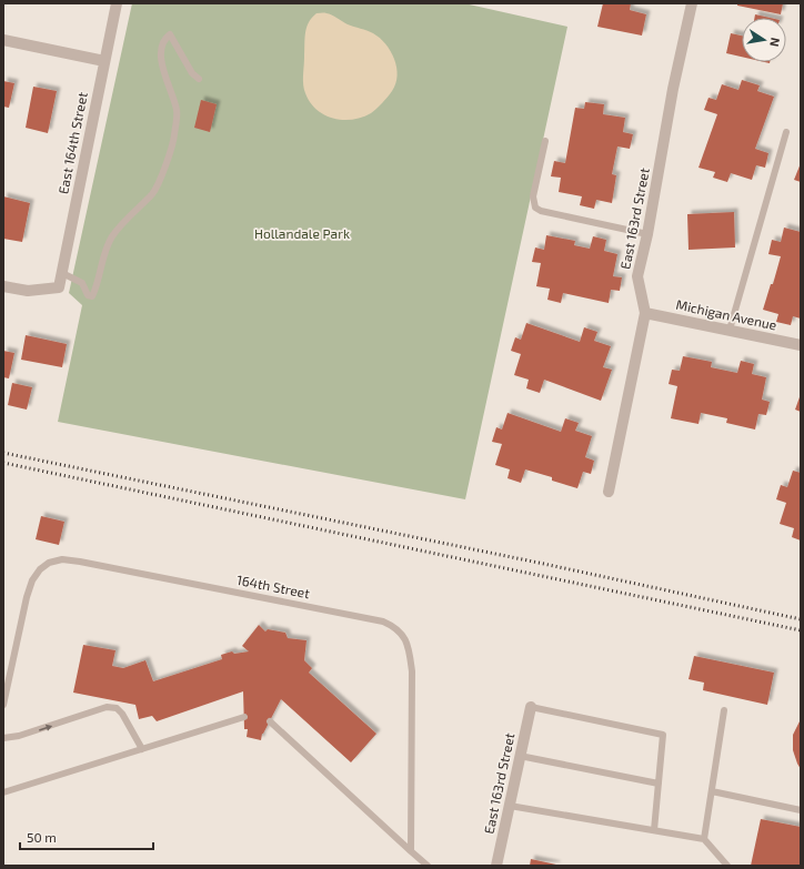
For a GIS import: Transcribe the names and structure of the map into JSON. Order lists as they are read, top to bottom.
{
  "streets": {
    "street": ["East 164th Street", "East 163rd Street", "Michigan Avenue"],
    "lane": ["164th Street"]
  },
  "crossings": [
    ["East 163rd Street", "Michigan Avenue"]
  ],
  "parks": ["Hollandale Park"],
  "scale_bar": "50 m",
  "north": "right"
}
